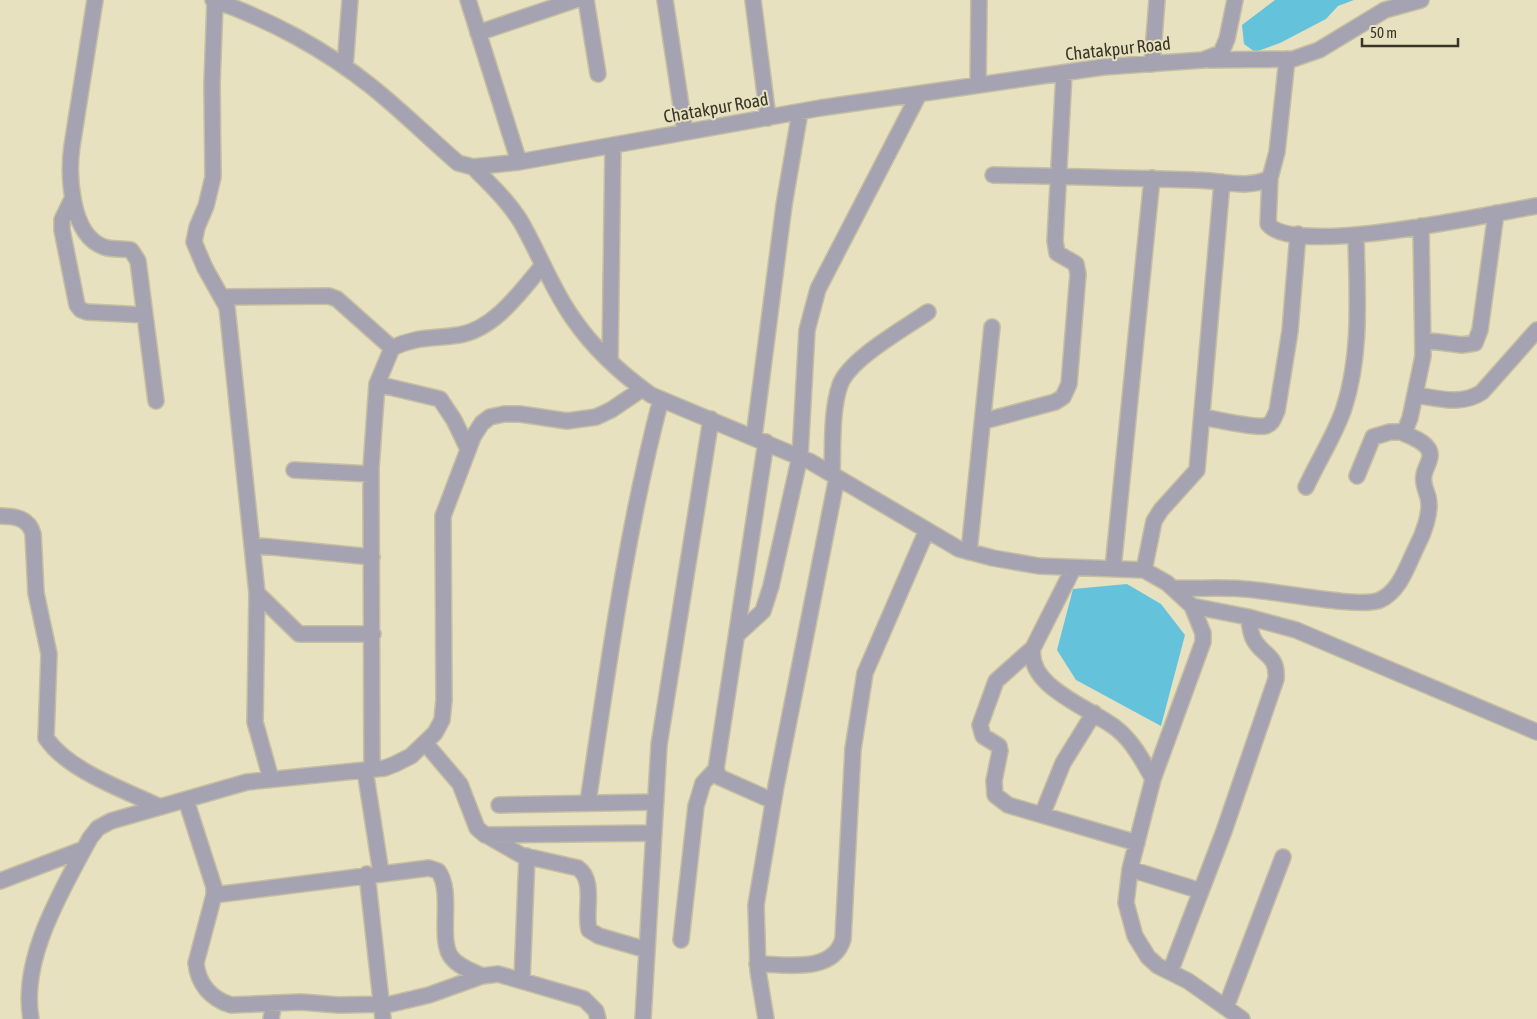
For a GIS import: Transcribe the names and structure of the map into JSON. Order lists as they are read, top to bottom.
{
  "streets": {
    "street": ["Chatakpur Road"]
  },
  "scale_bar": "50 m"
}
